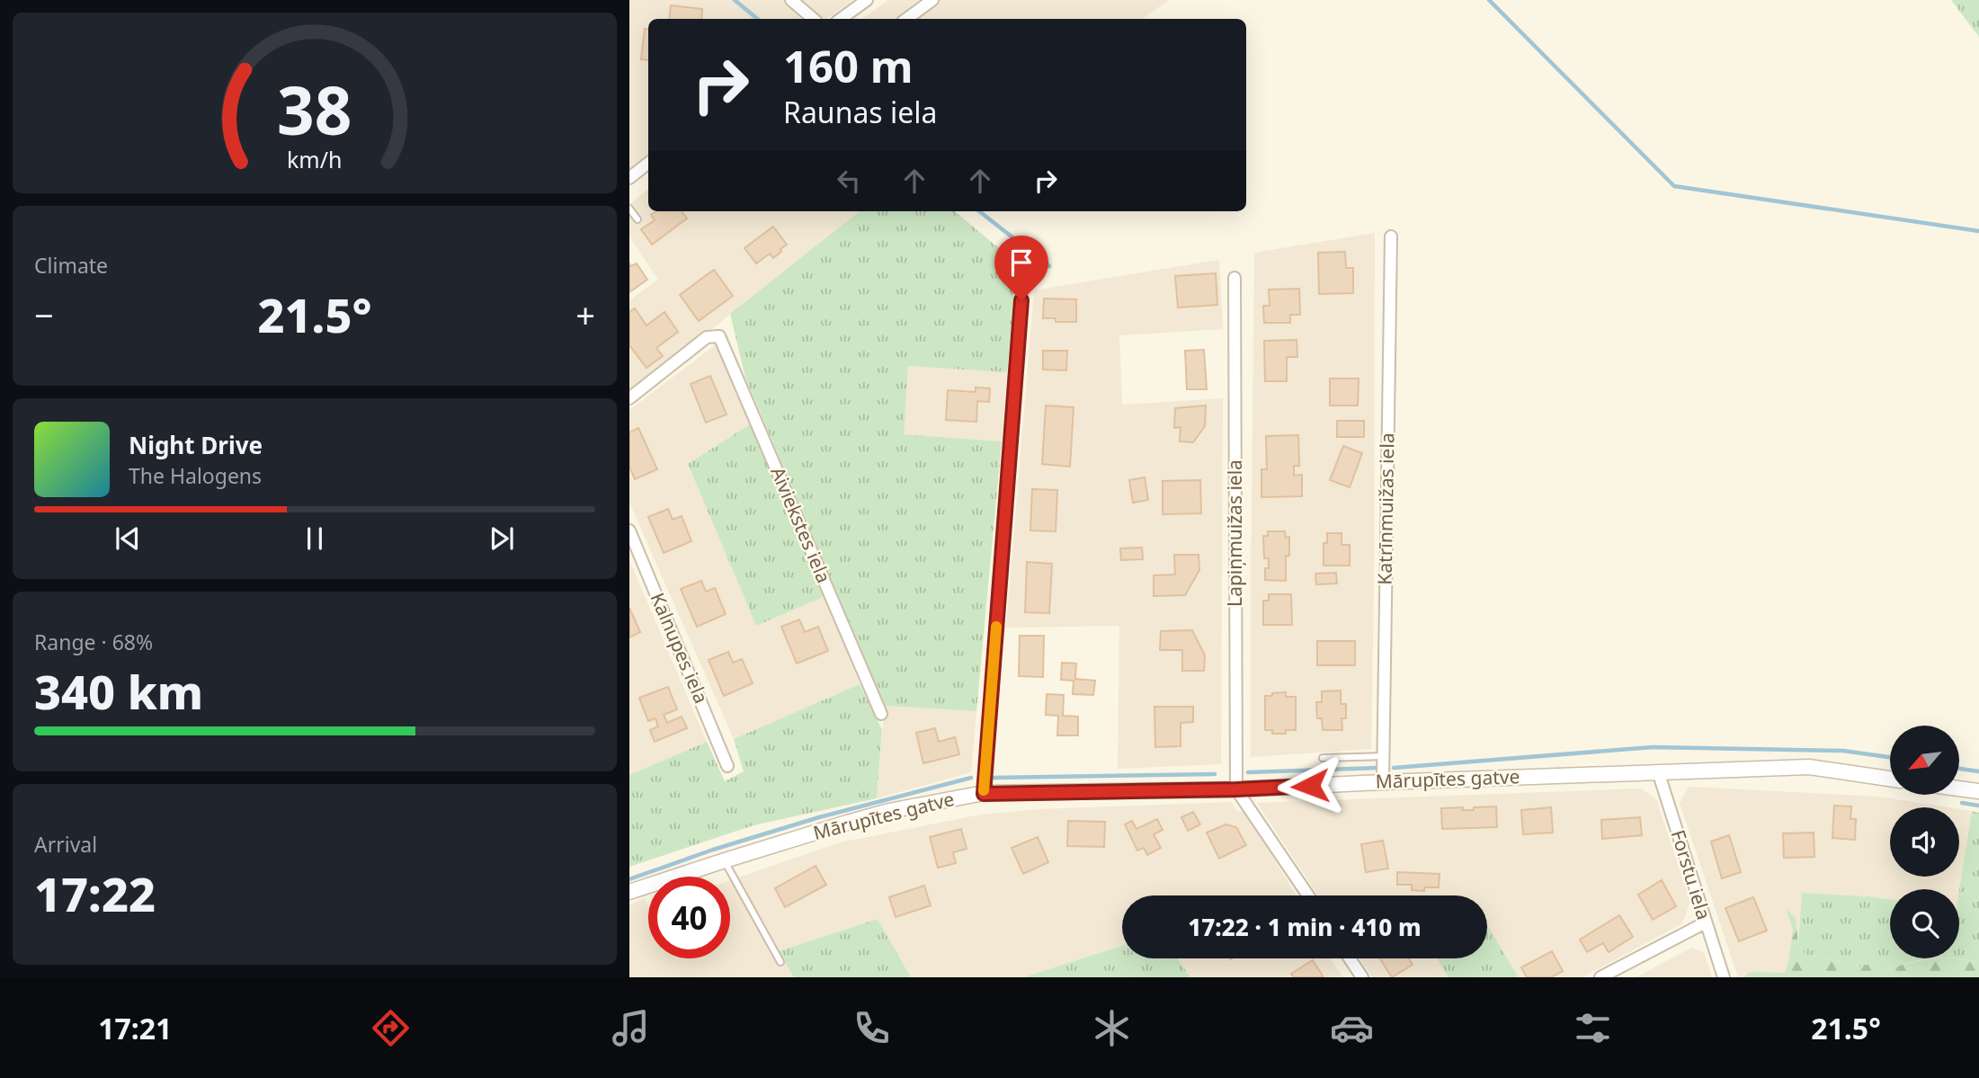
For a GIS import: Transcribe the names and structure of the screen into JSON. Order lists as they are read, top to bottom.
{
  "streets": {
    "street": [
      "Katrīnmuižas iela",
      "Aiviekstes iela",
      "Lapiņmuižas iela",
      "Kalnupes iela",
      "Mārupītes gatve",
      "Forstu iela"
    ]
  },
  "crossings": [
    ["Katrīnmuižas iela", "Mārupītes gatve"],
    ["Lapiņmuižas iela", "Mārupītes gatve"],
    ["Mārupītes gatve", "Forstu iela"]
  ],
  "north": "bottom left",
  "page": {
    "turn": ["160 m", "Raunas iela"],
    "tile": [
      "Climate",
      ["Range · 68%", "340 km"],
      ["Arrival", "17:22"]
    ],
    "heat": ["−", "21.5°", "+"],
    "song": ["Night Drive", "The Halogens"],
    "limit": "40",
    "trip": "17:22 · 1 min · 410 m",
    "tabs": ["17:21", "21.5°"],
    "gauge": ["38", "km/h"]
  }
}
